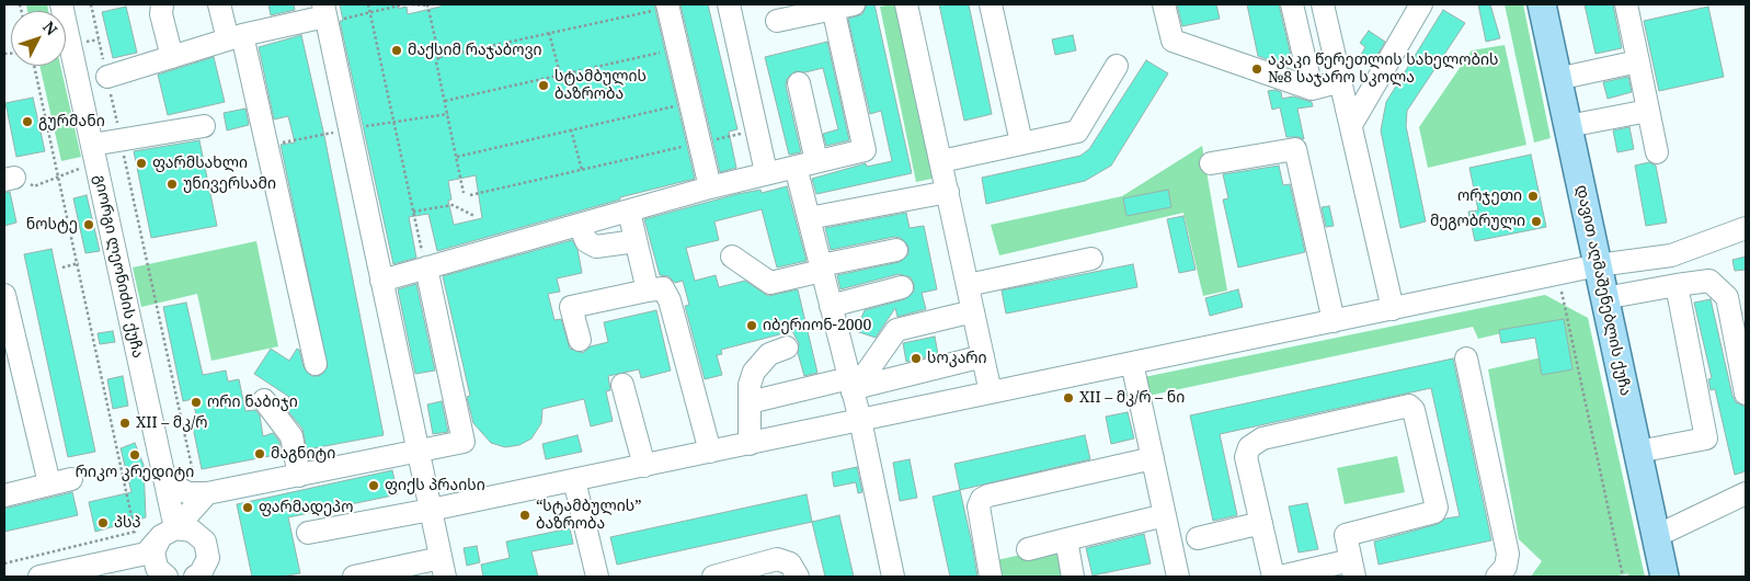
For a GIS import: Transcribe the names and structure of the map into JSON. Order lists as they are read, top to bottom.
{
  "streets": {
    "main road": ["დავით აღმაშენებლის ქუჩა"],
    "street": ["გიორგი ლეონიძის ქუჩა"]
  },
  "places": [
    "მაქსიმ რაჯაბოვი",
    "აკაკი წერეთლის სახელობის №8 საჯარო სკოლა",
    "სტამბულის ბაზრობა",
    "გურმანი",
    "ფარმსახლი",
    "უნივერსამი",
    "ორჯეთი",
    "მეგობრული",
    "ნოსტე",
    "იბერიონ-2000",
    "სოკარი",
    "XII – მკ/რ – ნი",
    "ორი ნაბიჯი",
    "XII – მკ/რ",
    "მაგნიტი",
    "რიკო კრედიტი",
    "ფიქს პრაისი",
    "ფარმადეპო",
    "“სტამბულის” ბაზრობა",
    "პსპ"
  ],
  "north": "top right"
}
